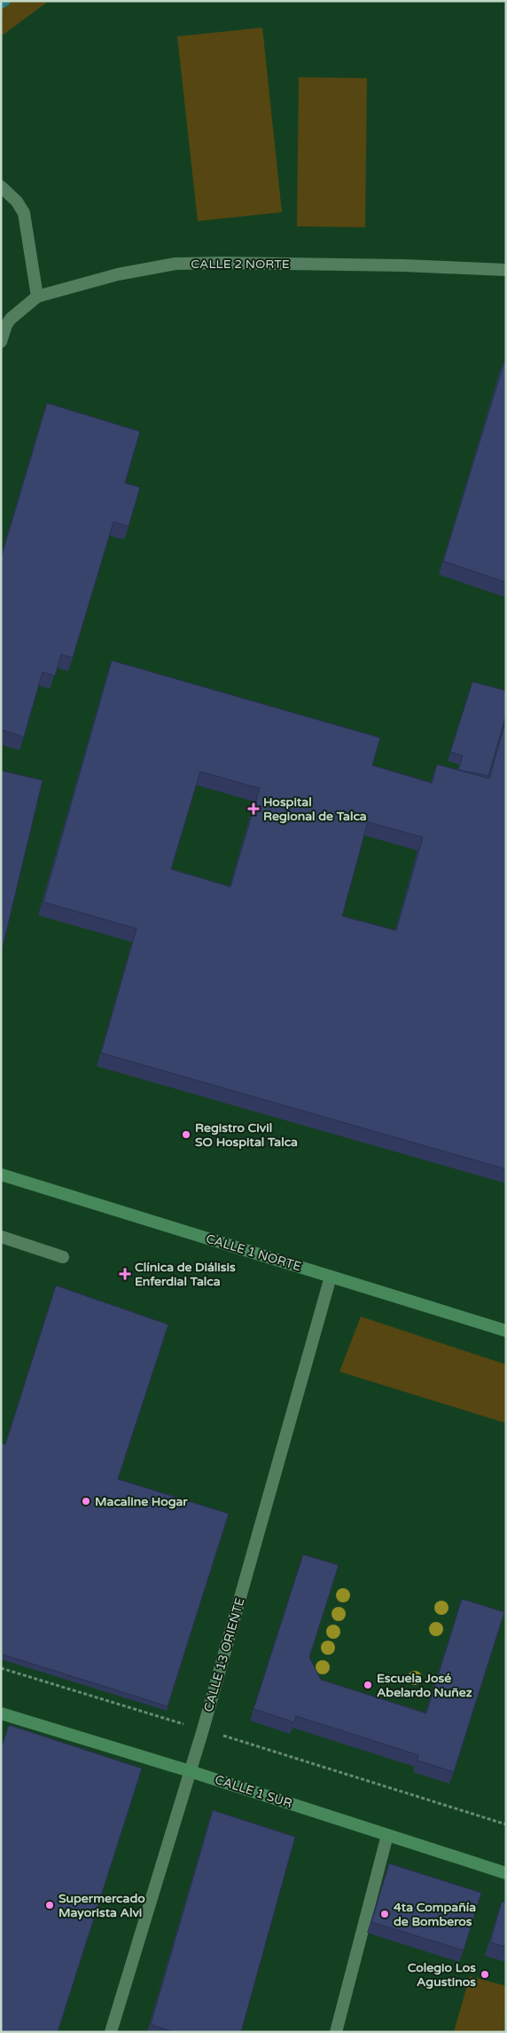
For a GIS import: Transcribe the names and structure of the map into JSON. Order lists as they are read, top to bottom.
{
  "streets": {
    "main road": ["CALLE 1 NORTE", "CALLE 1 SUR"],
    "street": ["CALLE 2 NORTE", "CALLE 13 ORIENTE"]
  },
  "crossings": [
    ["CALLE 1 NORTE", "CALLE 13 ORIENTE"],
    ["CALLE 13 ORIENTE", "CALLE 1 SUR"]
  ],
  "places": {
    "health": ["Hospital Regional de Talca", "Clínica de Diálisis Enferdial Talca"],
    "other": [
      "Registro Civil SO Hospital Talca",
      "Macaline Hogar",
      "Escuela José Abelardo Nuñez",
      "Supermercado Mayorista Alvi",
      "4ta Compañía de Bomberos",
      "Colegio Los Agustinos"
    ]
  }
}
